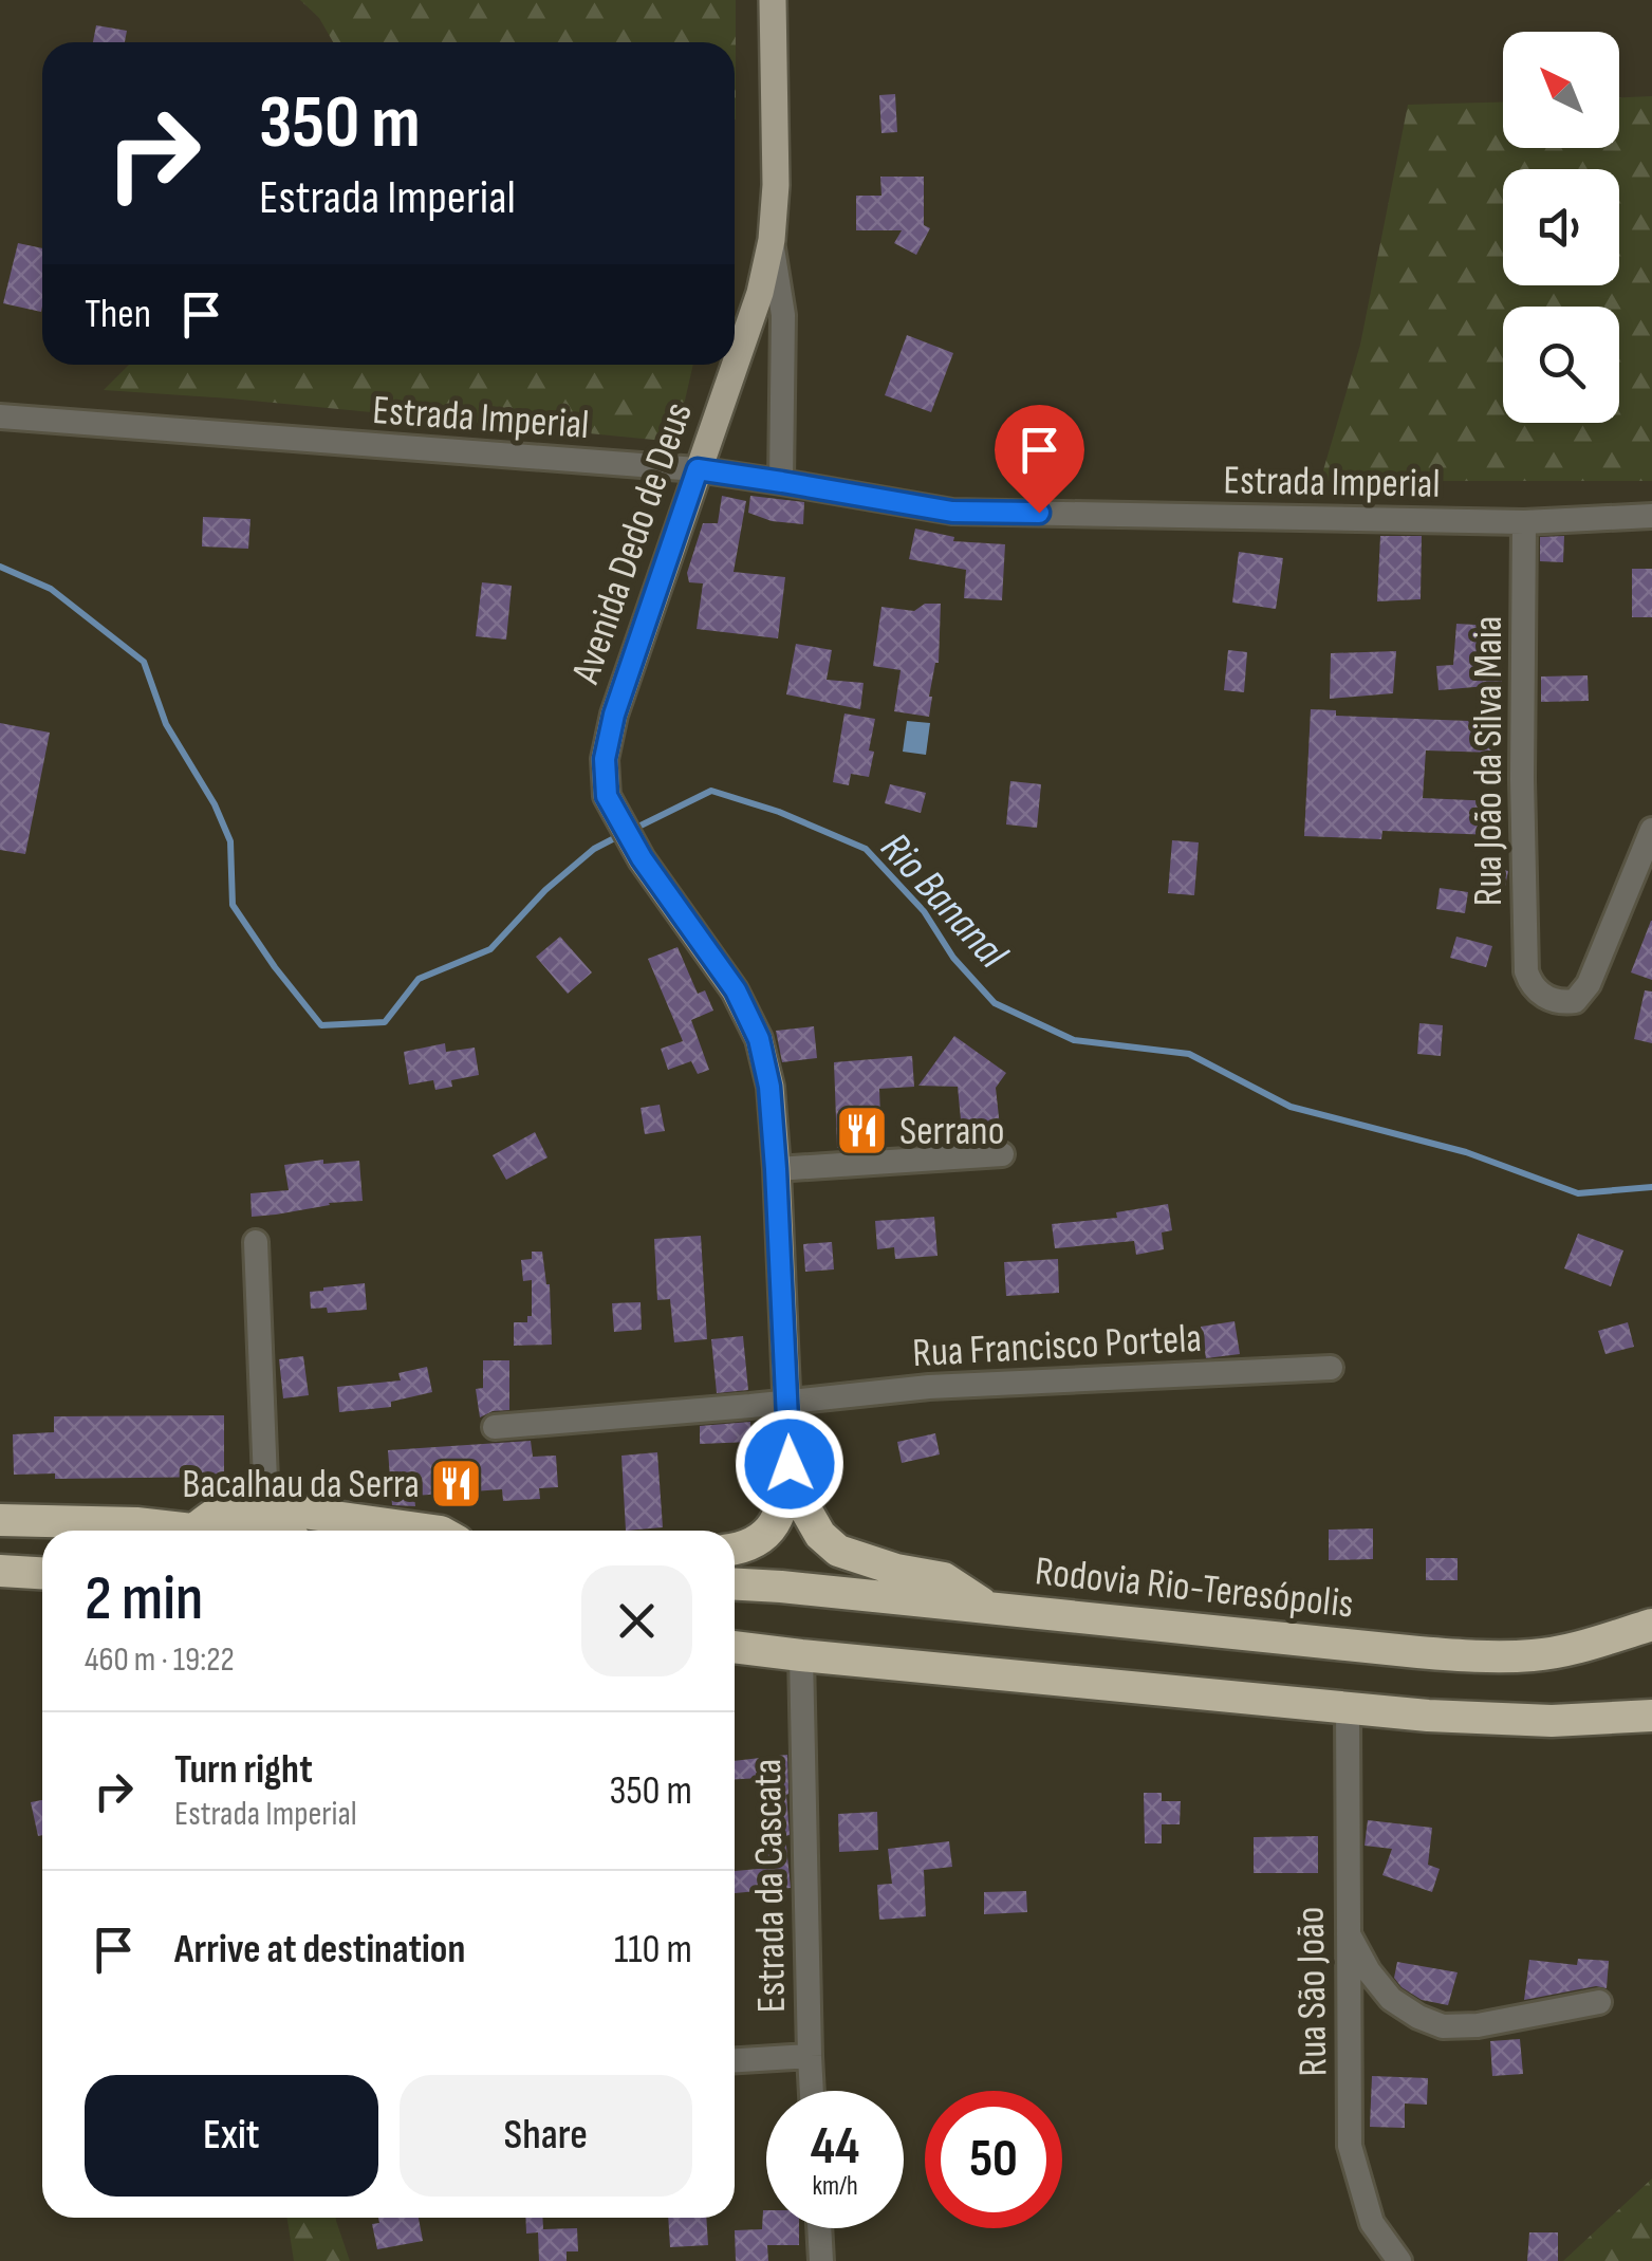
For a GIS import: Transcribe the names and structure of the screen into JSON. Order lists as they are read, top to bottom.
{
  "streets": {
    "highway": ["Rodovia Rio-Teresópolis"],
    "main road": ["Avenida Dedo de Deus"],
    "street": [
      "Estrada Imperial",
      "Rua João da Silva Maia",
      "Rua Francisco Portela",
      "Estrada da Cascata",
      "Rua São João"
    ]
  },
  "crossings": [
    ["Estrada Imperial", "Avenida Dedo de Deus"],
    ["Estrada Imperial", "Rua João da Silva Maia"],
    ["Avenida Dedo de Deus", "Rua Francisco Portela"]
  ],
  "water": ["Rio Bananal"],
  "places": {
    "restaurant": ["Serrano", "Bacalhau da Serra"]
  },
  "north": "top left",
  "page": {
    "turn": ["350 m", "Estrada Imperial"],
    "then": "Then",
    "heading": ["2 min", "460 m · 19:22"],
    "list": [
      {
        "name": "Turn right",
        "note": "Estrada Imperial",
        "value": "350 m"
      },
      {
        "name": "Arrive at destination",
        "value": "110 m"
      }
    ],
    "buttons": ["Exit", "Share"],
    "speed": "44 km/h",
    "limit": "50"
  }
}
